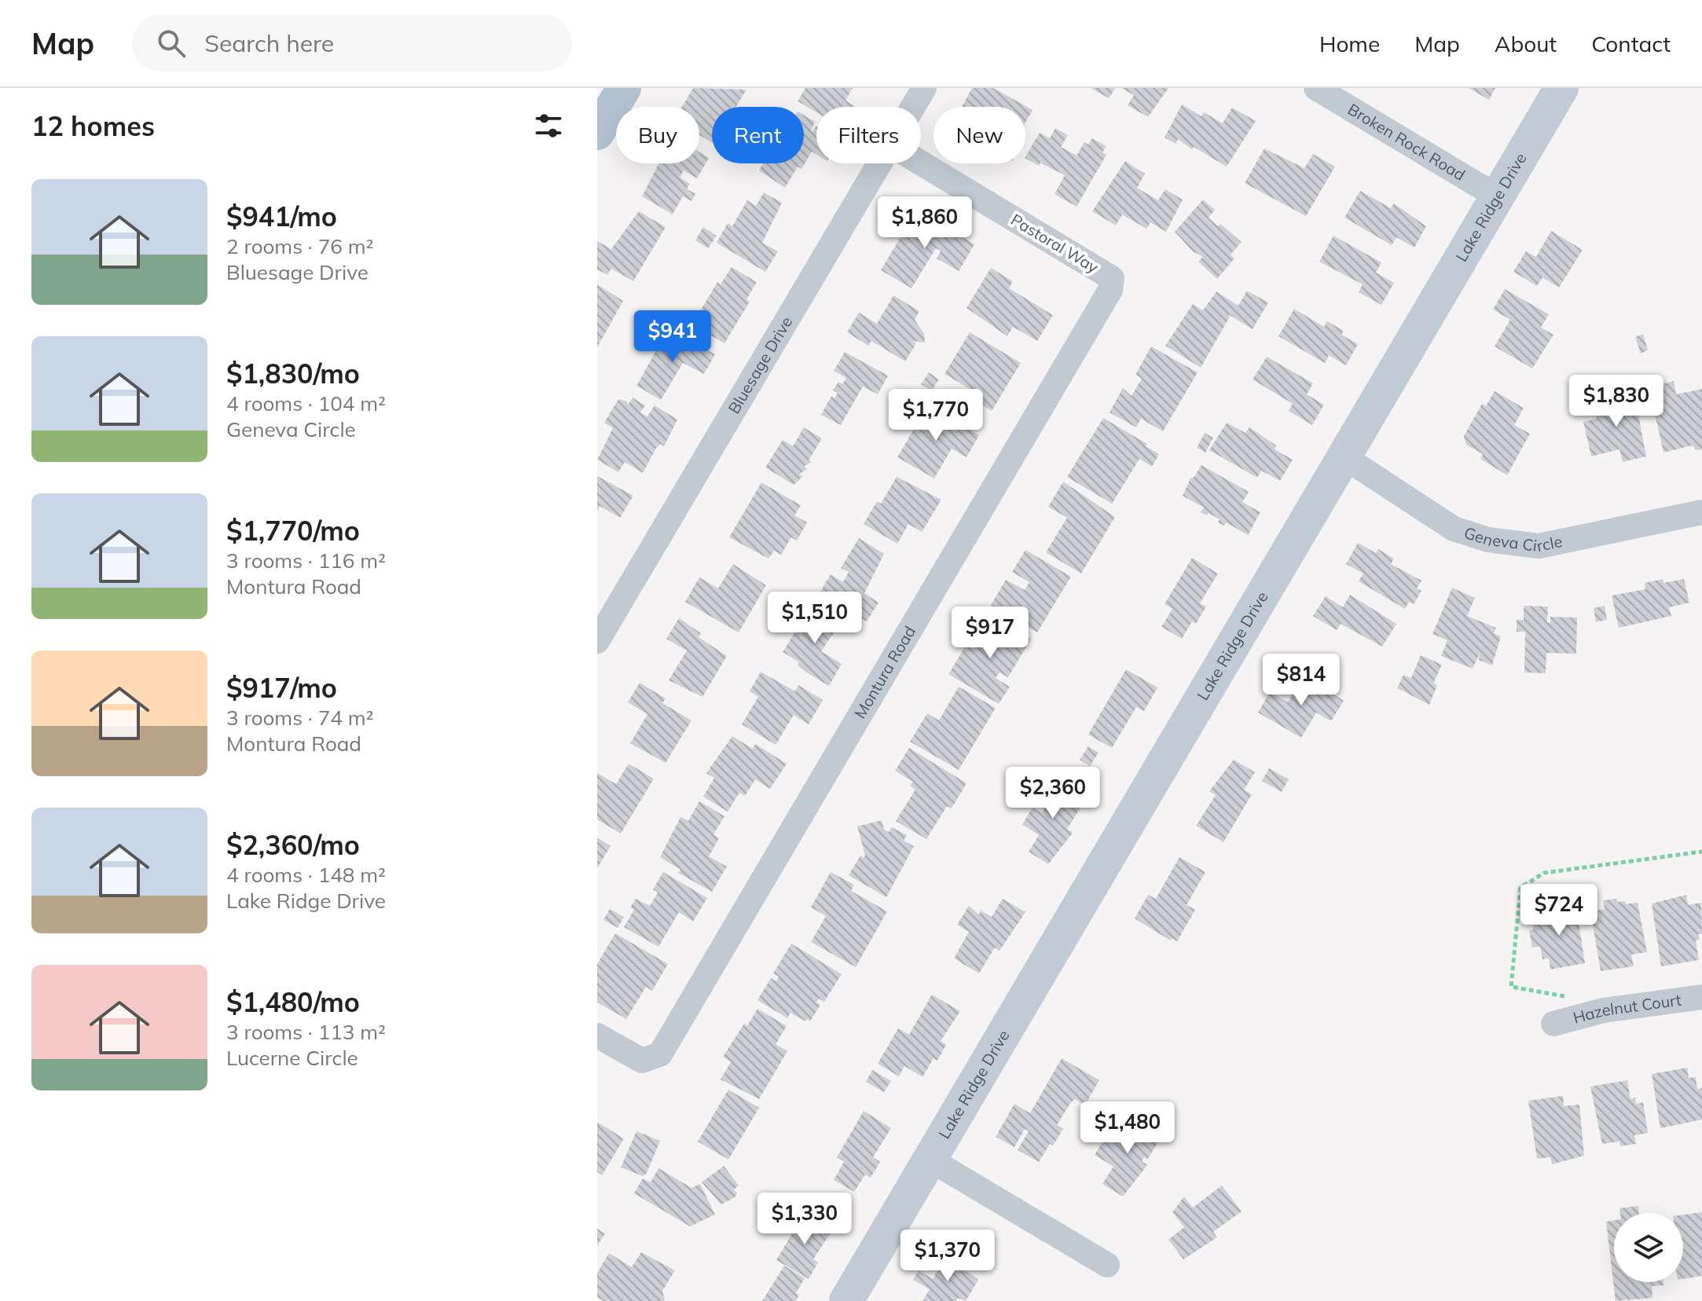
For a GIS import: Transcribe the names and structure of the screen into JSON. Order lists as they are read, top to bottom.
{
  "streets": {
    "street": [
      "Broken Rock Road",
      "Lake Ridge Drive",
      "Pastoral Way",
      "Bluesage Drive",
      "Geneva Circle",
      "Montura Road",
      "Hazelnut Court"
    ]
  },
  "crossings": [
    ["Broken Rock Road", "Lake Ridge Drive"],
    ["Lake Ridge Drive", "Geneva Circle"],
    ["Pastoral Way", "Montura Road"]
  ],
  "page": {
    "header": "Map",
    "search": "Search here",
    "nav": [
      "Home",
      "Map",
      "About",
      "Contact"
    ],
    "heading": "12 homes",
    "chip": [
      "Buy",
      "Rent",
      "Filters",
      "New"
    ],
    "list": [
      {
        "name": "$941/mo",
        "note": "2 rooms · 76 m² · Bluesage Drive"
      },
      {
        "name": "$1,830/mo",
        "note": "4 rooms · 104 m² · Geneva Circle"
      },
      {
        "name": "$1,770/mo",
        "note": "3 rooms · 116 m² · Montura Road"
      },
      {
        "name": "$917/mo",
        "note": "3 rooms · 74 m² · Montura Road"
      },
      {
        "name": "$2,360/mo",
        "note": "4 rooms · 148 m² · Lake Ridge Drive"
      },
      {
        "name": "$1,480/mo",
        "note": "3 rooms · 113 m² · Lucerne Circle"
      }
    ],
    "price": [
      "$1,860",
      "$941",
      "$1,830",
      "$1,770",
      "$1,510",
      "$917",
      "$814",
      "$2,360",
      "$724",
      "$1,480",
      "$1,330",
      "$1,370"
    ]
  }
}
